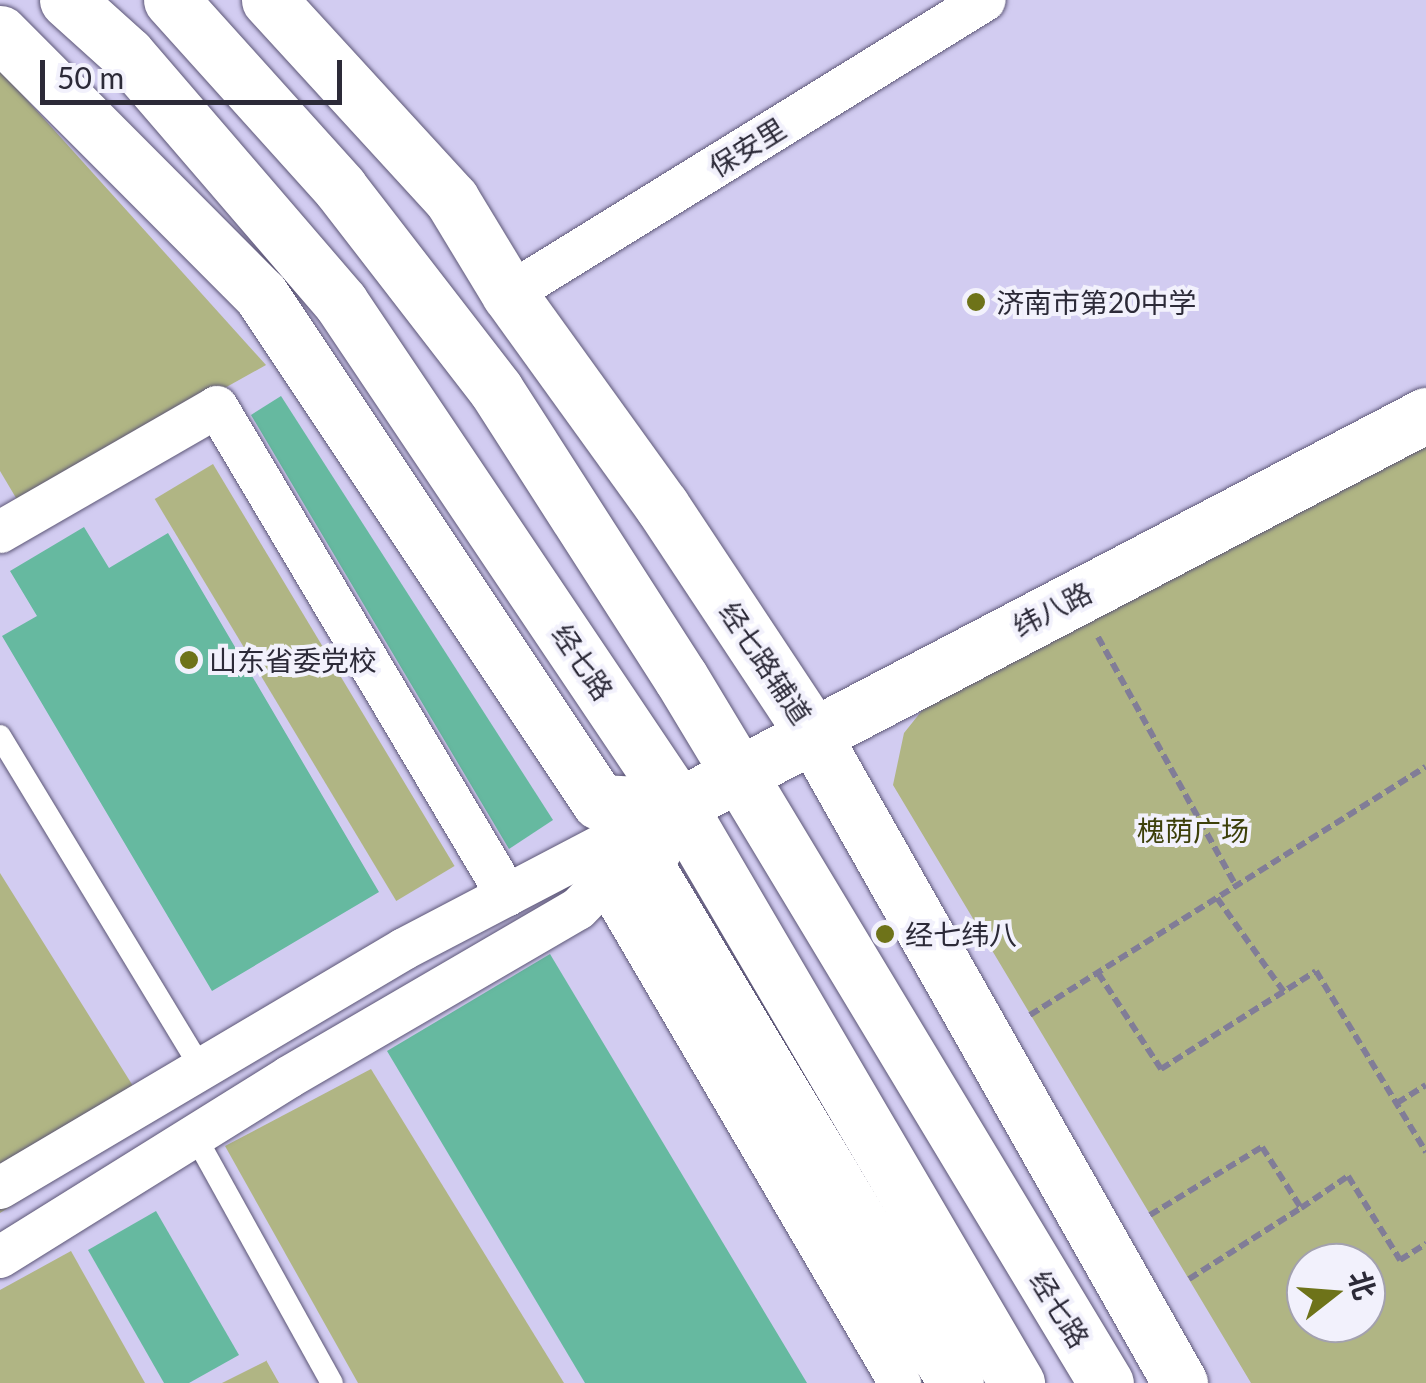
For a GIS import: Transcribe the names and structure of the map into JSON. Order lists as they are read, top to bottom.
{
  "streets": {
    "street": [
      "保安里",
      "纬八路",
      "经七路",
      "经七路辅道"
    ]
  },
  "crossings": [
    ["保安里", "经七路辅道"],
    ["纬八路", "经七路"],
    ["纬八路", "经七路辅道"]
  ],
  "parks": ["槐荫广场"],
  "places": ["济南市第20中学", "山东省委党校", "经七纬八"],
  "scale_bar": "50 m",
  "north": "right"
}
